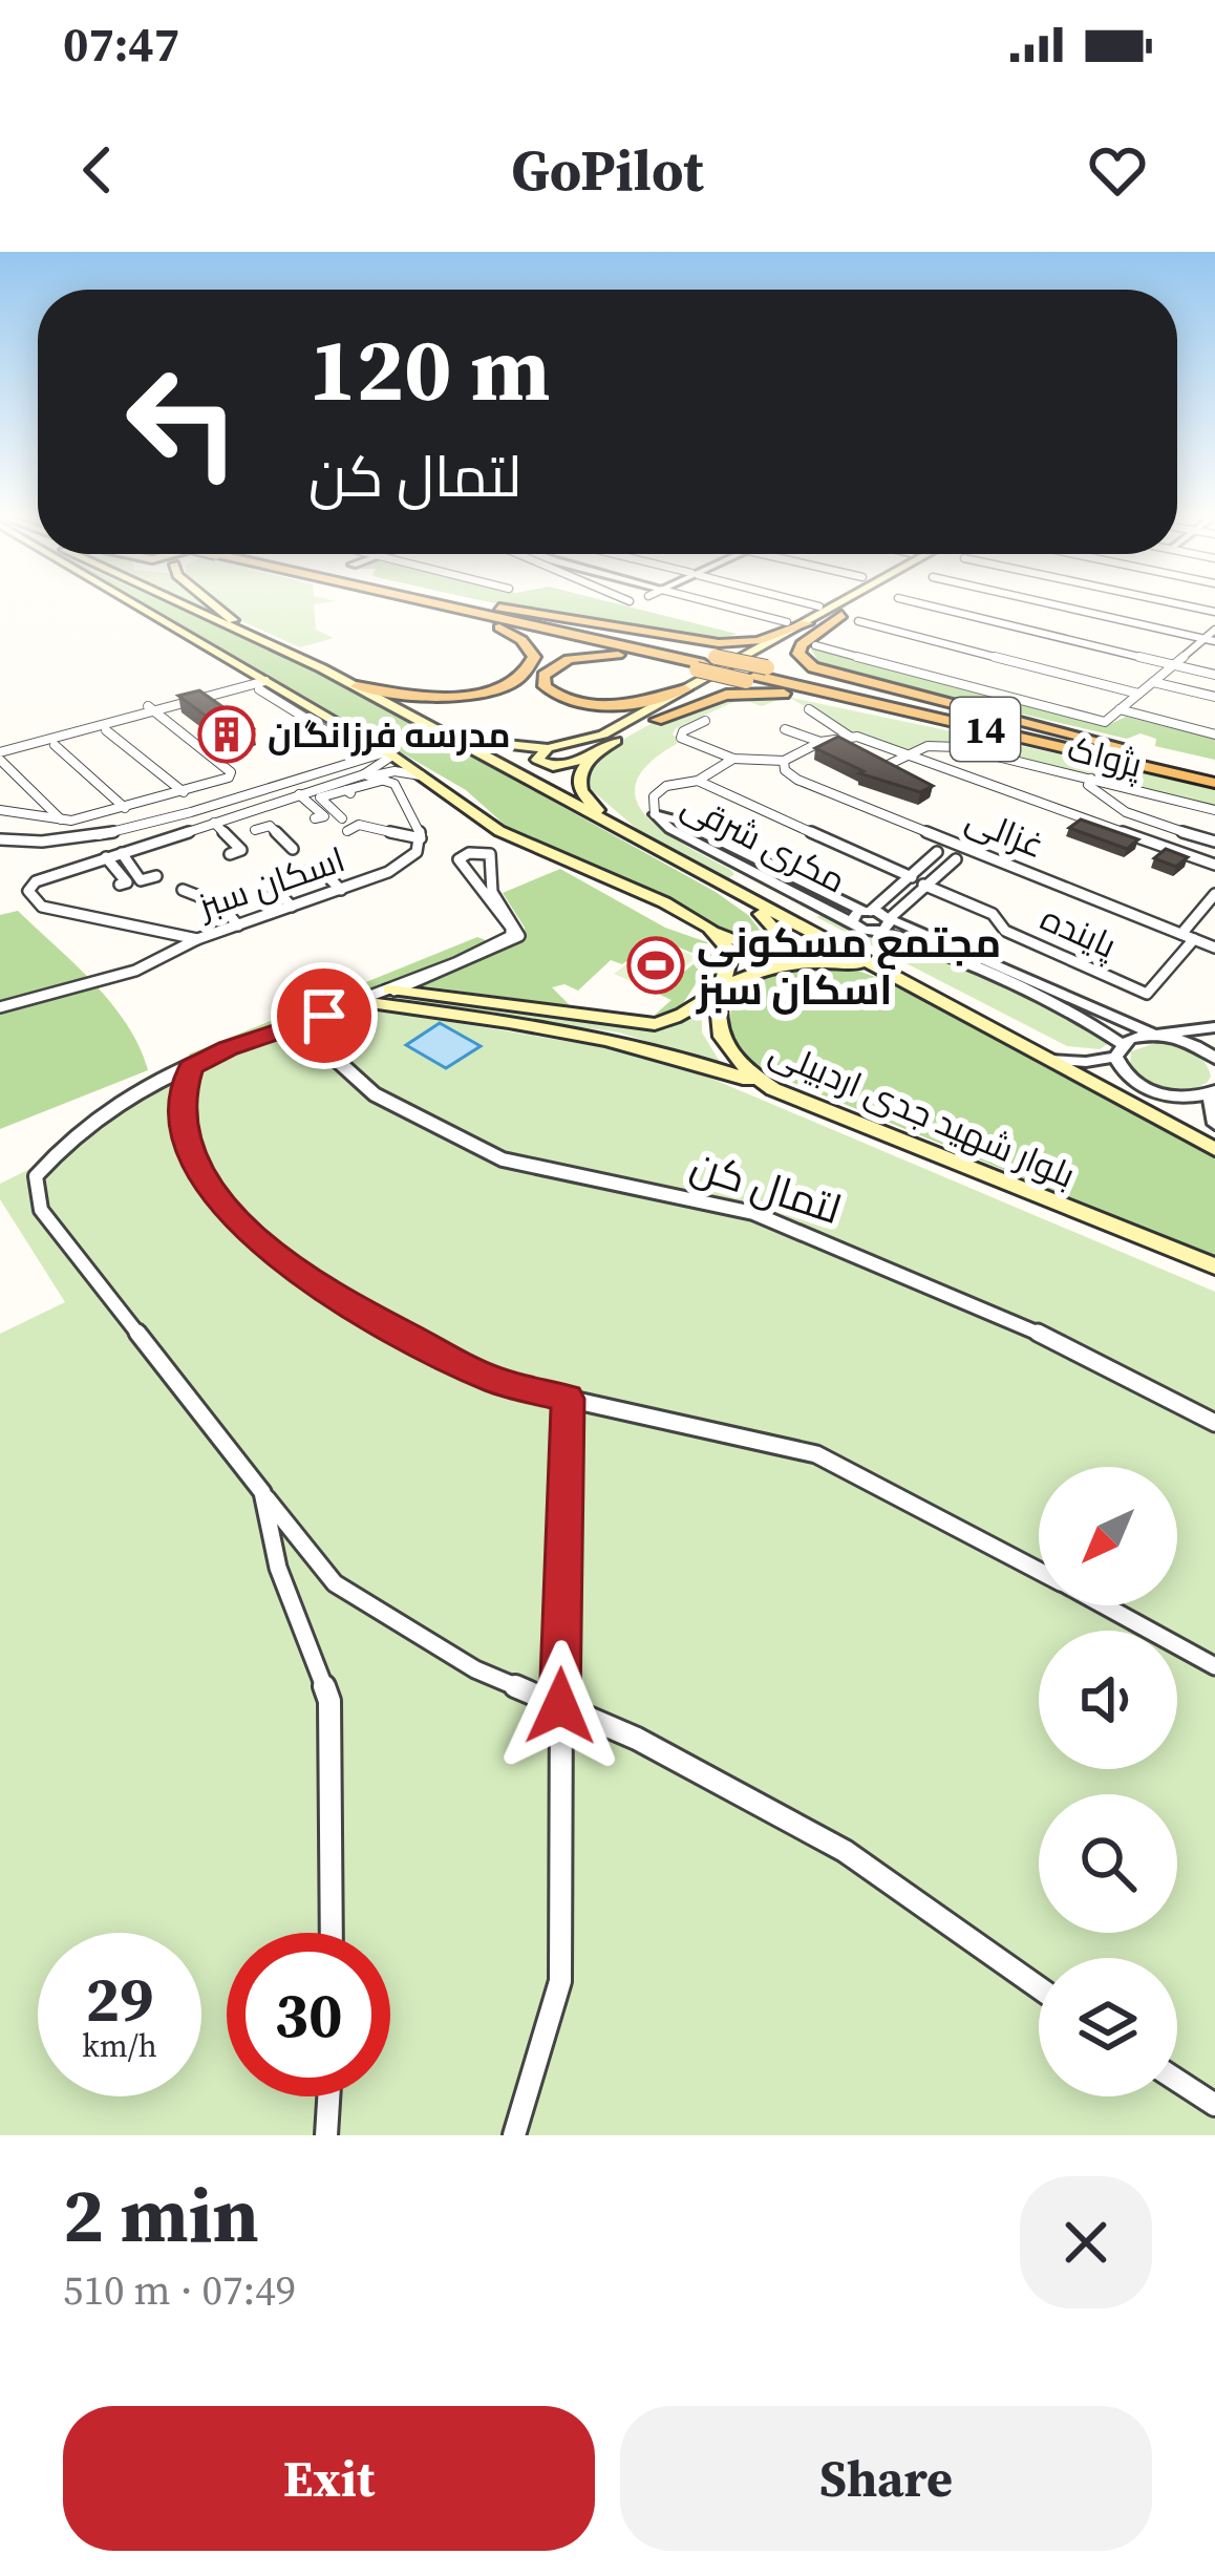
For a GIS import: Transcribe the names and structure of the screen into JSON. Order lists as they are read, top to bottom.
{
  "streets": {
    "highway": ["14"],
    "main road": ["بلوار شهید جدی اردبیلی"],
    "street": [
      "پژواک",
      "غزالی",
      "مکری شرقی",
      "اسکان سبز",
      "پاینده",
      "لتمال کن"
    ]
  },
  "crossings": [
    ["غزالی", "پاینده"]
  ],
  "places": {
    "building": ["مدرسه فرزانگان"],
    "sports": ["مجتمع مسکونی اسکان سبز"]
  },
  "north": "bottom left",
  "page": {
    "status": "07:47",
    "header": "GoPilot",
    "turn": ["120 m", "لتمال کن"],
    "speed": "29 km/h",
    "limit": "30",
    "heading": ["2 min", "510 m · 07:49"],
    "buttons": ["Exit", "Share"]
  }
}
